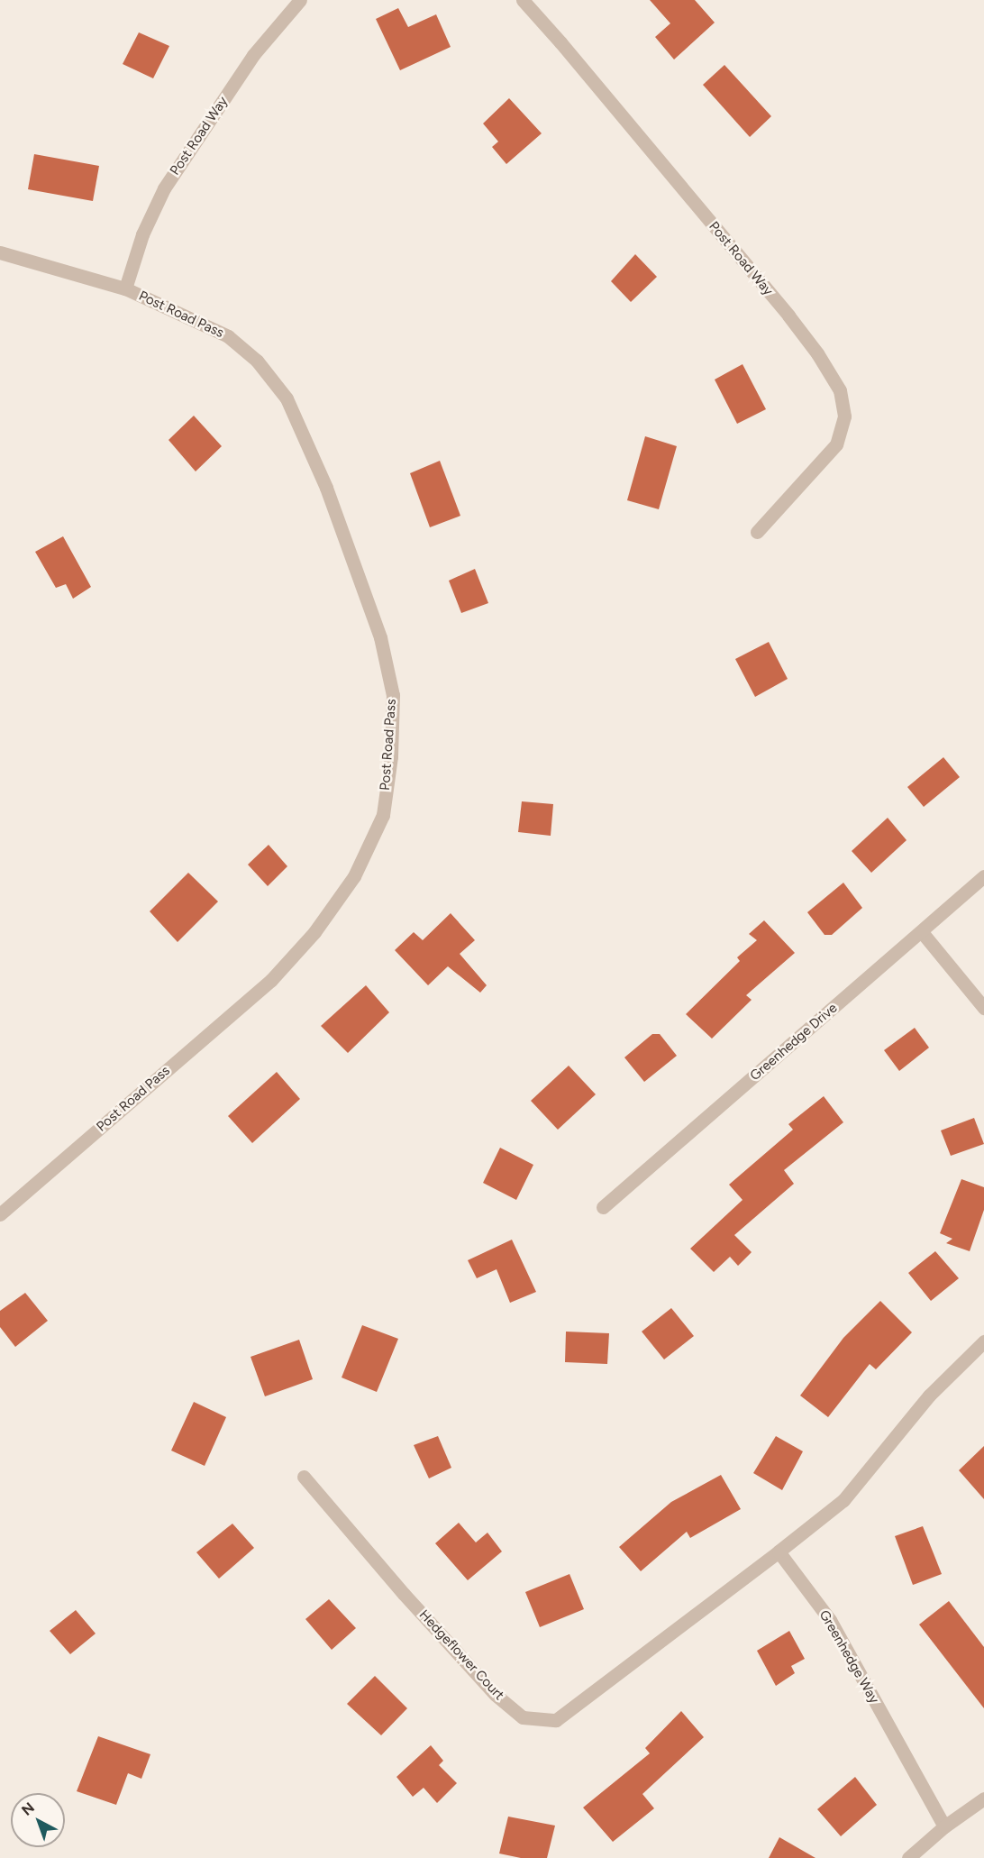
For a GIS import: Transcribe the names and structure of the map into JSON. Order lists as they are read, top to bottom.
{
  "streets": {
    "street": [
      "Post Road Way",
      "Post Road Pass",
      "Greenhedge Drive",
      "Hedgeflower Court",
      "Greenhedge Way"
    ]
  },
  "crossings": [
    ["Post Road Way", "Post Road Pass"],
    ["Hedgeflower Court", "Greenhedge Way"]
  ],
  "north": "top left"
}
